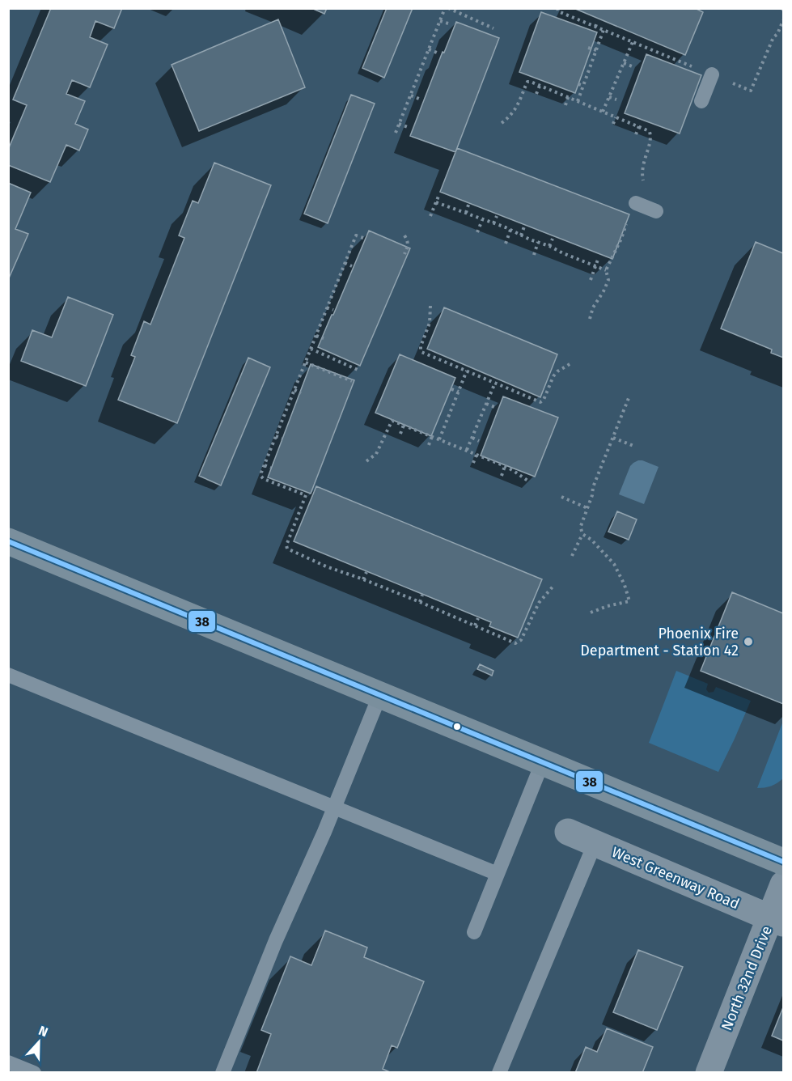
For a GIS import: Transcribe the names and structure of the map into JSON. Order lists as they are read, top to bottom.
{
  "streets": {
    "street": ["West Greenway Road", "North 32nd Drive"]
  },
  "crossings": [
    ["West Greenway Road", "North 32nd Drive"]
  ],
  "places": ["Phoenix Fire Department - Station 42"],
  "lines": ["transit line 38"],
  "north": "top"
}
